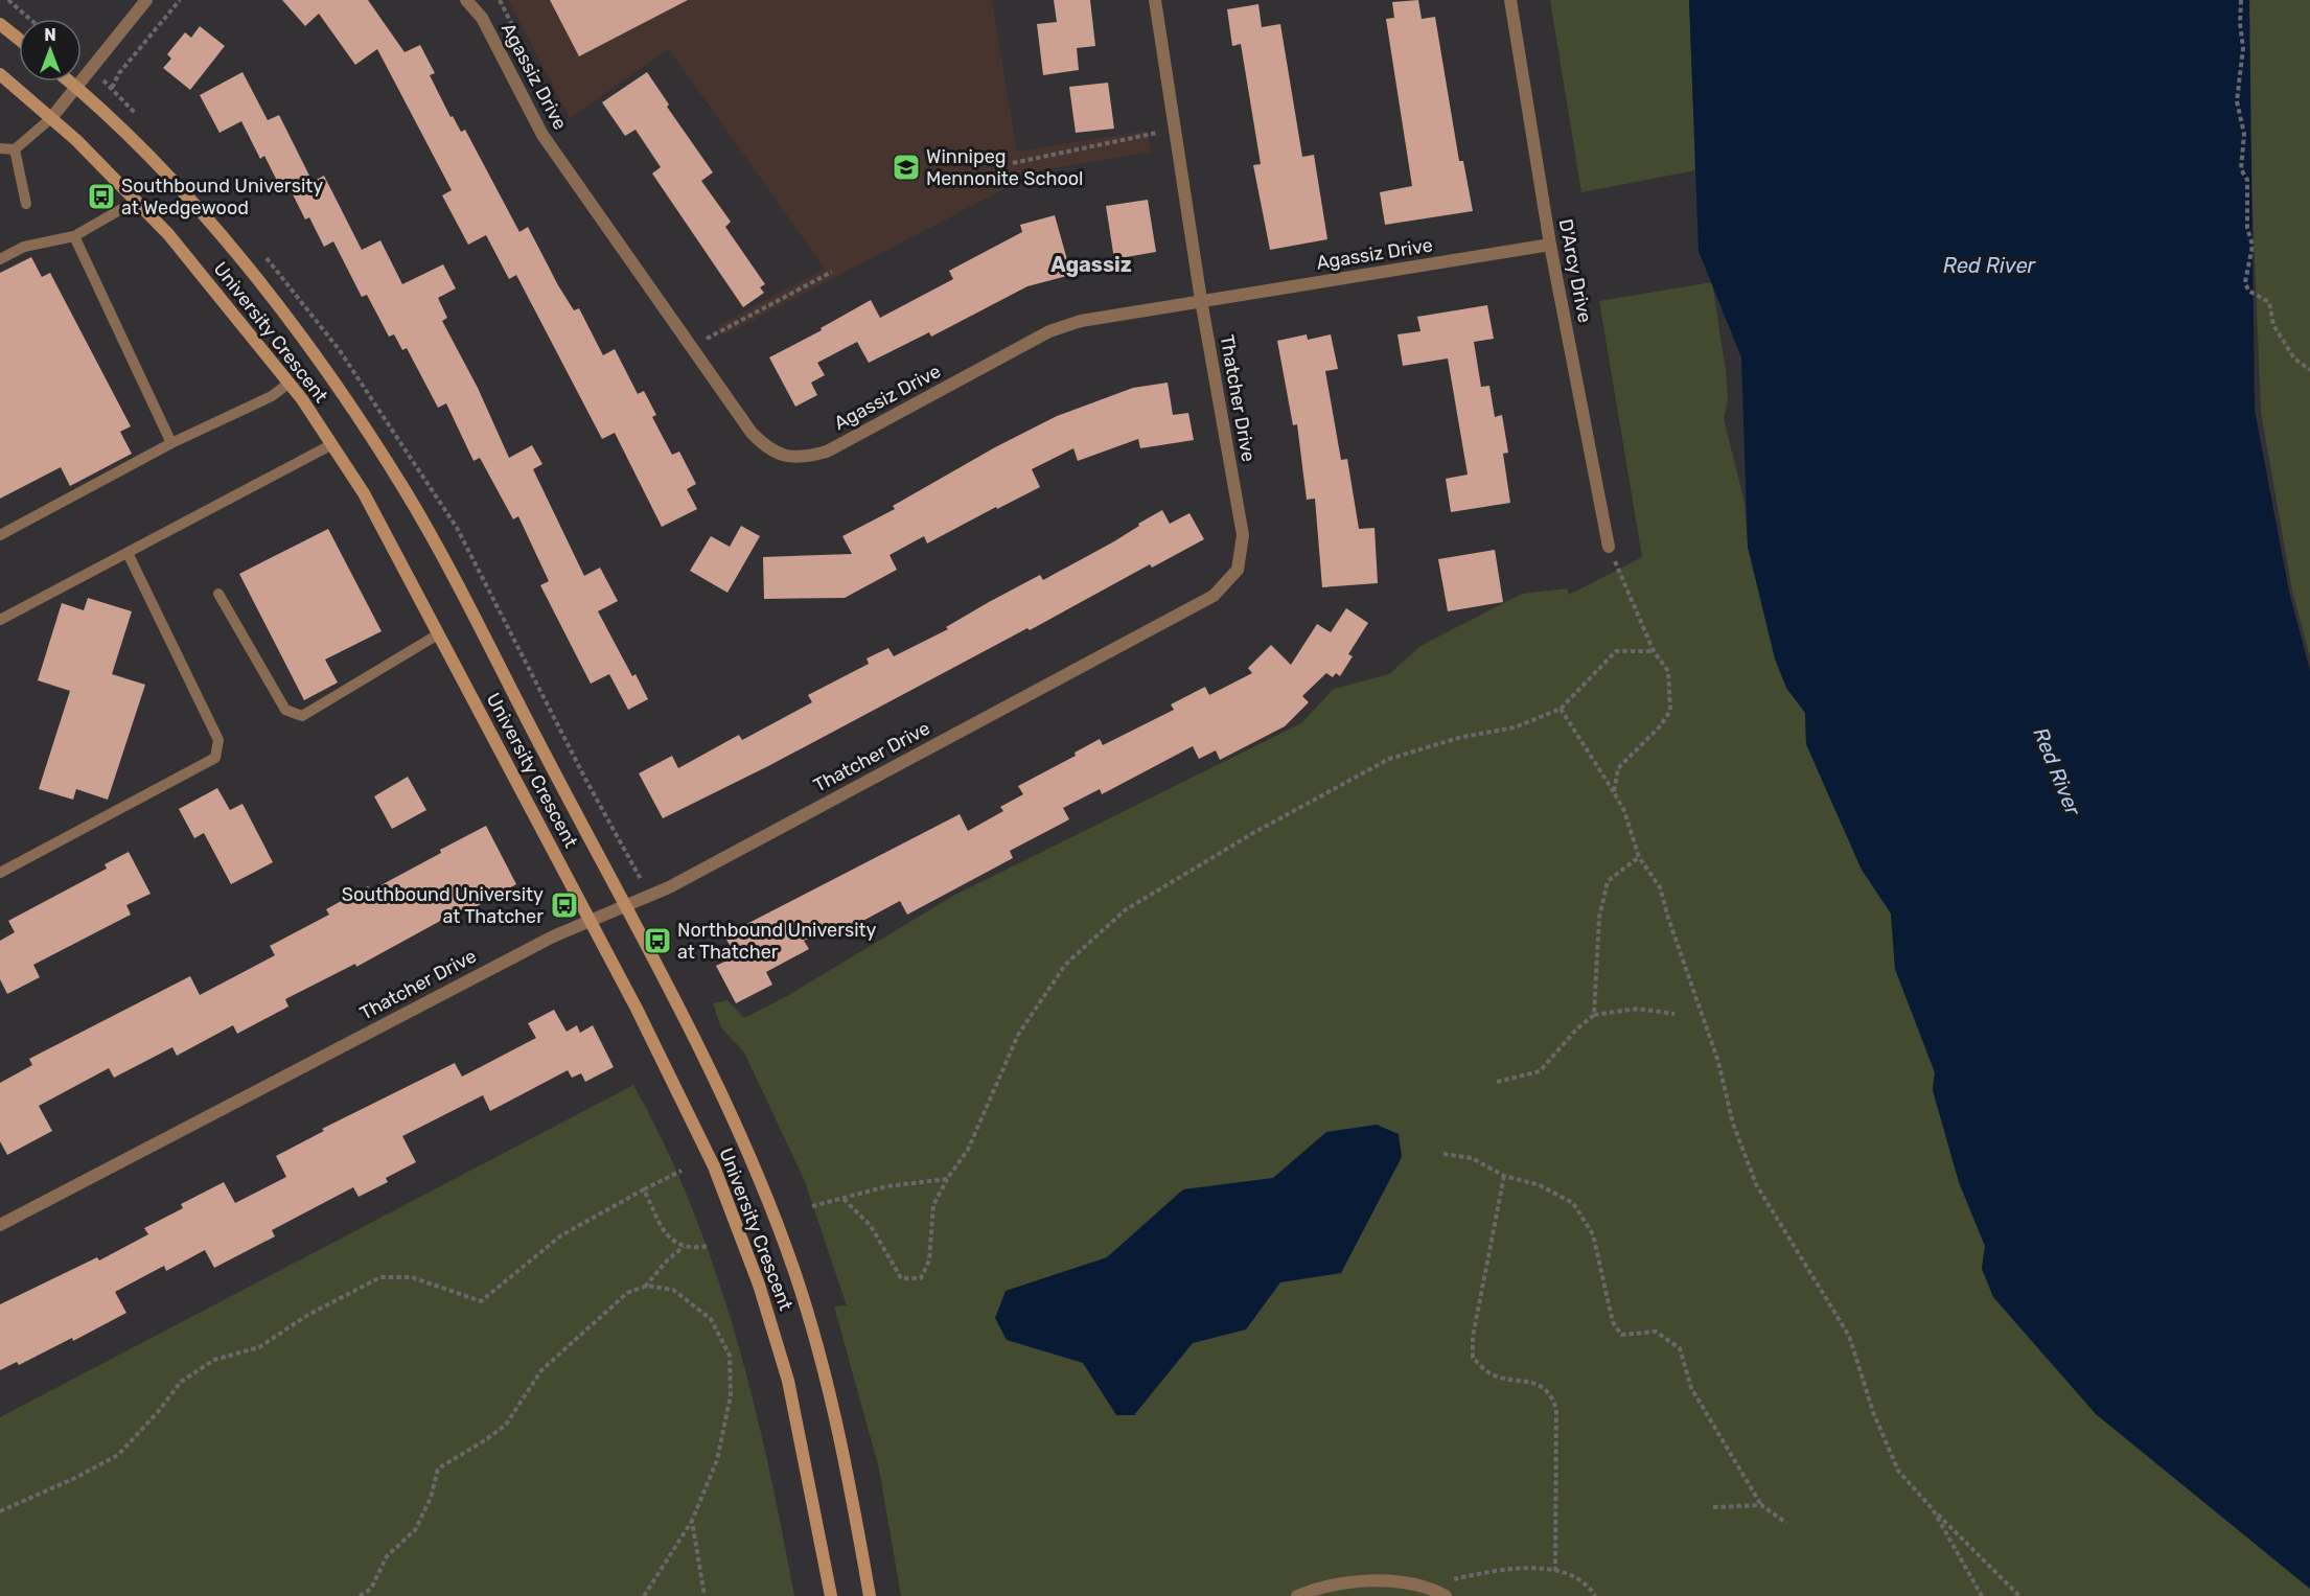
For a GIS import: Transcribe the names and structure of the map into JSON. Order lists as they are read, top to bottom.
{
  "streets": {
    "main road": ["University Crescent"],
    "street": ["Agassiz Drive", "D'Arcy Drive", "Thatcher Drive"]
  },
  "crossings": [
    ["Agassiz Drive", "D'Arcy Drive"],
    ["Agassiz Drive", "Thatcher Drive"],
    ["University Crescent", "Thatcher Drive"]
  ],
  "districts": ["Agassiz"],
  "water": ["Red River"],
  "places": {
    "school or university": ["Winnipeg Mennonite School"],
    "bus stop": ["Southbound University at Wedgewood", "Southbound University at Thatcher", "Northbound University at Thatcher"]
  },
  "north": "top"
}
